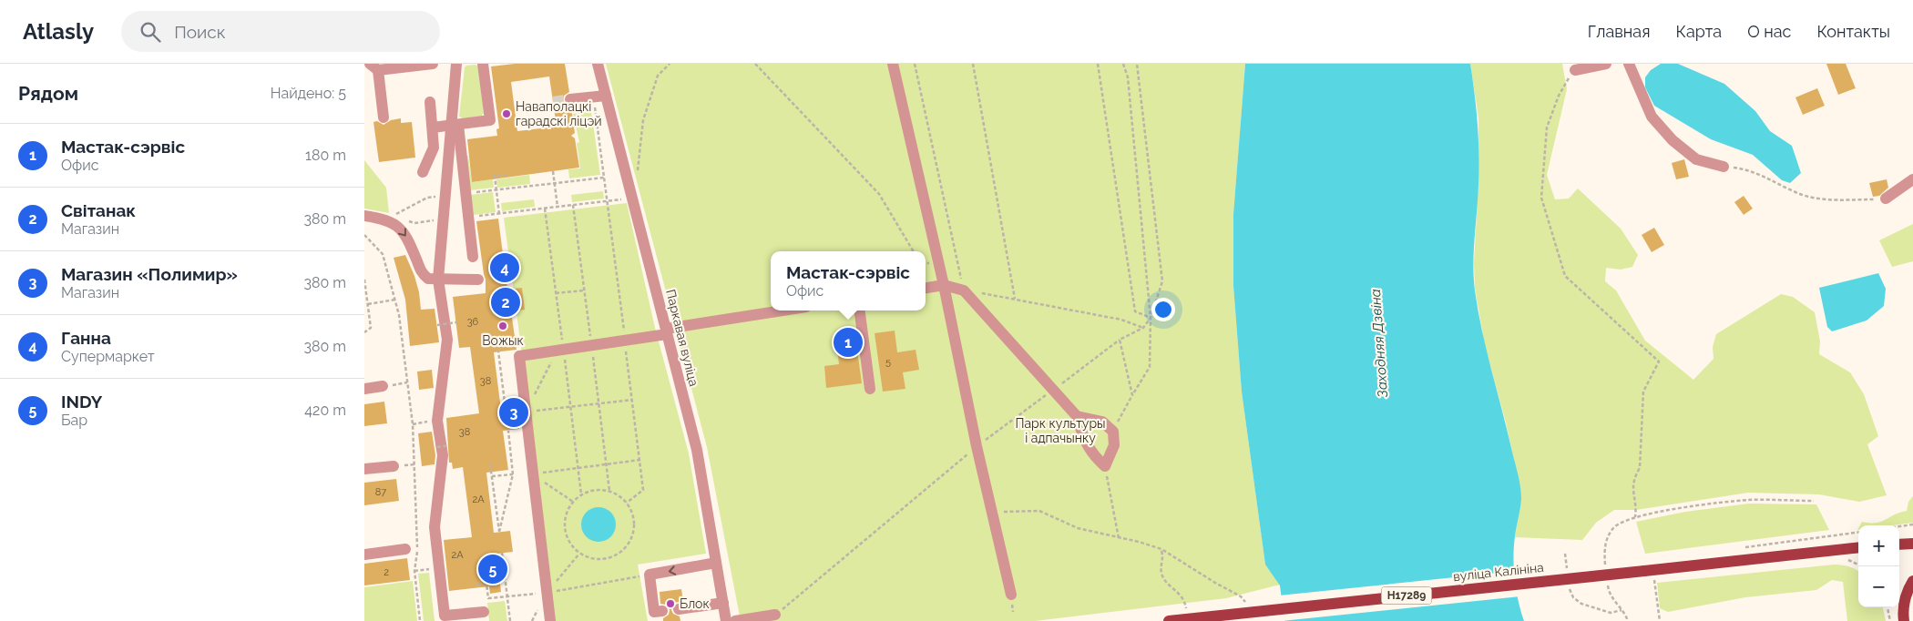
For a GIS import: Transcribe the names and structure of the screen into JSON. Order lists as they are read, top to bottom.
{
  "streets": {
    "main road": ["вуліца Калініна", "Н17289"],
    "street": ["Паркавая вуліца"]
  },
  "water": ["Заходняя Дзвіна"],
  "parks": ["Парк культуры і адпачынку"],
  "places": ["Наваполацкі гарадскі ліцэй", "Вожык", "Блок"],
  "house_numbers": [
    "36",
    "5",
    "38",
    "38",
    "87",
    "2А",
    "2А",
    "2"
  ],
  "page": {
    "header": "Atlasly",
    "search": "Поиск",
    "nav": [
      "Главная",
      "Карта",
      "О нас",
      "Контакты"
    ],
    "heading": ["Рядом", "Найдено: 5"],
    "list": [
      {
        "mark": "1",
        "name": "Мастак-сэрвіс",
        "note": "Офис",
        "value": "180 m"
      },
      {
        "mark": "2",
        "name": "Світанак",
        "note": "Магазин",
        "value": "380 m"
      },
      {
        "mark": "3",
        "name": "Магазин «Полимир»",
        "note": "Магазин",
        "value": "380 m"
      },
      {
        "mark": "4",
        "name": "Ганна",
        "note": "Супермаркет",
        "value": "380 m"
      },
      {
        "mark": "5",
        "name": "INDY",
        "note": "Бар",
        "value": "420 m"
      }
    ],
    "popup": ["Мастак-сэрвіс", "Офис"],
    "pins": [
      "4",
      "2",
      "1",
      "3",
      "5"
    ],
    "map_buttons": ["+", "−"]
  }
}
